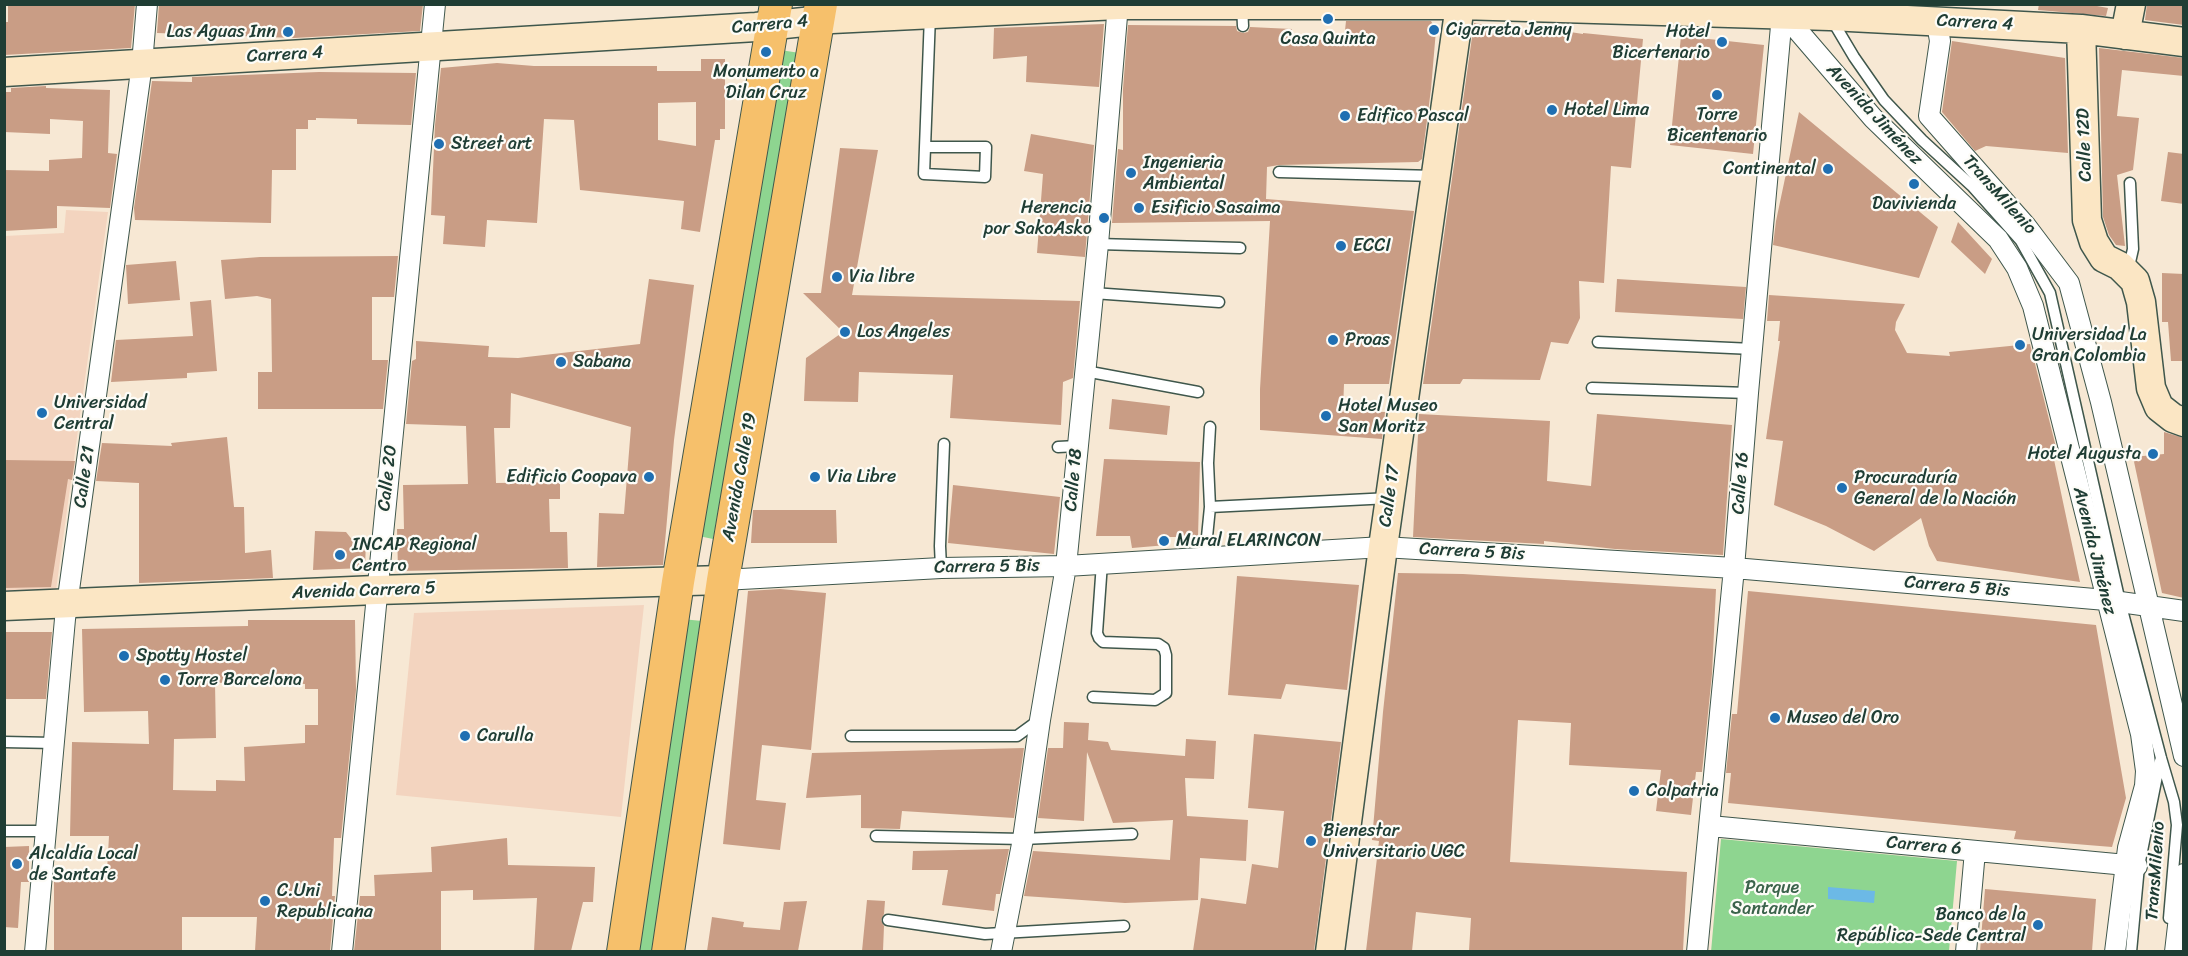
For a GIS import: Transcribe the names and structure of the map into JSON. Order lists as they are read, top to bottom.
{
  "streets": {
    "main road": ["Avenida Calle 19"],
    "street": [
      "Carrera 4",
      "Avenida Jiménez",
      "Calle 12D",
      "Calle 21",
      "Calle 20",
      "Calle 18",
      "Calle 16",
      "Calle 17",
      "Carrera 5 Bis",
      "Avenida Carrera 5",
      "Carrera 6"
    ],
    "lane": ["TransMilenio"]
  },
  "crossings": [
    ["Carrera 4", "Avenida Jiménez"],
    ["Carrera 4", "Calle 12D"],
    ["Carrera 4", "TransMilenio"],
    ["Carrera 4", "Calle 21"],
    ["Carrera 4", "Avenida Calle 19"],
    ["Carrera 4", "Calle 20"],
    ["Carrera 4", "Calle 18"],
    ["Carrera 4", "Calle 16"],
    ["Carrera 4", "Calle 17"],
    ["Avenida Jiménez", "TransMilenio"],
    ["Avenida Jiménez", "Calle 16"],
    ["Avenida Jiménez", "Carrera 5 Bis"],
    ["Avenida Jiménez", "Carrera 6"],
    ["TransMilenio", "Carrera 5 Bis"],
    ["TransMilenio", "Carrera 6"],
    ["Calle 21", "Avenida Carrera 5"],
    ["Avenida Calle 19", "Carrera 5 Bis"],
    ["Avenida Calle 19", "Avenida Carrera 5"],
    ["Calle 20", "Avenida Carrera 5"],
    ["Calle 18", "Carrera 5 Bis"],
    ["Calle 16", "Carrera 5 Bis"],
    ["Calle 16", "Carrera 6"],
    ["Calle 17", "Carrera 5 Bis"],
    ["Carrera 5 Bis", "Avenida Carrera 5"]
  ],
  "parks": ["Parque Santander"],
  "places": [
    "Casa Quinta",
    "Cigarreta Jenny",
    "Las Aguas Inn",
    "Hotel Bicertenario",
    "Monumento a Dilan Cruz",
    "Torre Bicentenario",
    "Hotel Lima",
    "Edifico Pascal",
    "Street art",
    "Continental",
    "Ingenieria Ambiental",
    "Davivienda",
    "Esificio Sasaima",
    "Herencia por SakoAsko",
    "ECCI",
    "Via libre",
    "Los Angeles",
    "Proas",
    "Universidad La Gran Colombia",
    "Sabana",
    "Universidad Central",
    "Hotel Museo San Moritz",
    "Hotel Augusta",
    "Edificio Coopava",
    "Via Libre",
    "Procuraduría General de la Nación",
    "Mural ELARINCON",
    "INCAP Regional Centro",
    "Spotty Hostel",
    "Torre Barcelona",
    "Museo del Oro",
    "Carulla",
    "Colpatria",
    "Bienestar Universitario UGC",
    "Alcaldía Local de Santafe",
    "C.Uni Republicana",
    "Banco de la República-Sede Central"
  ]
}
